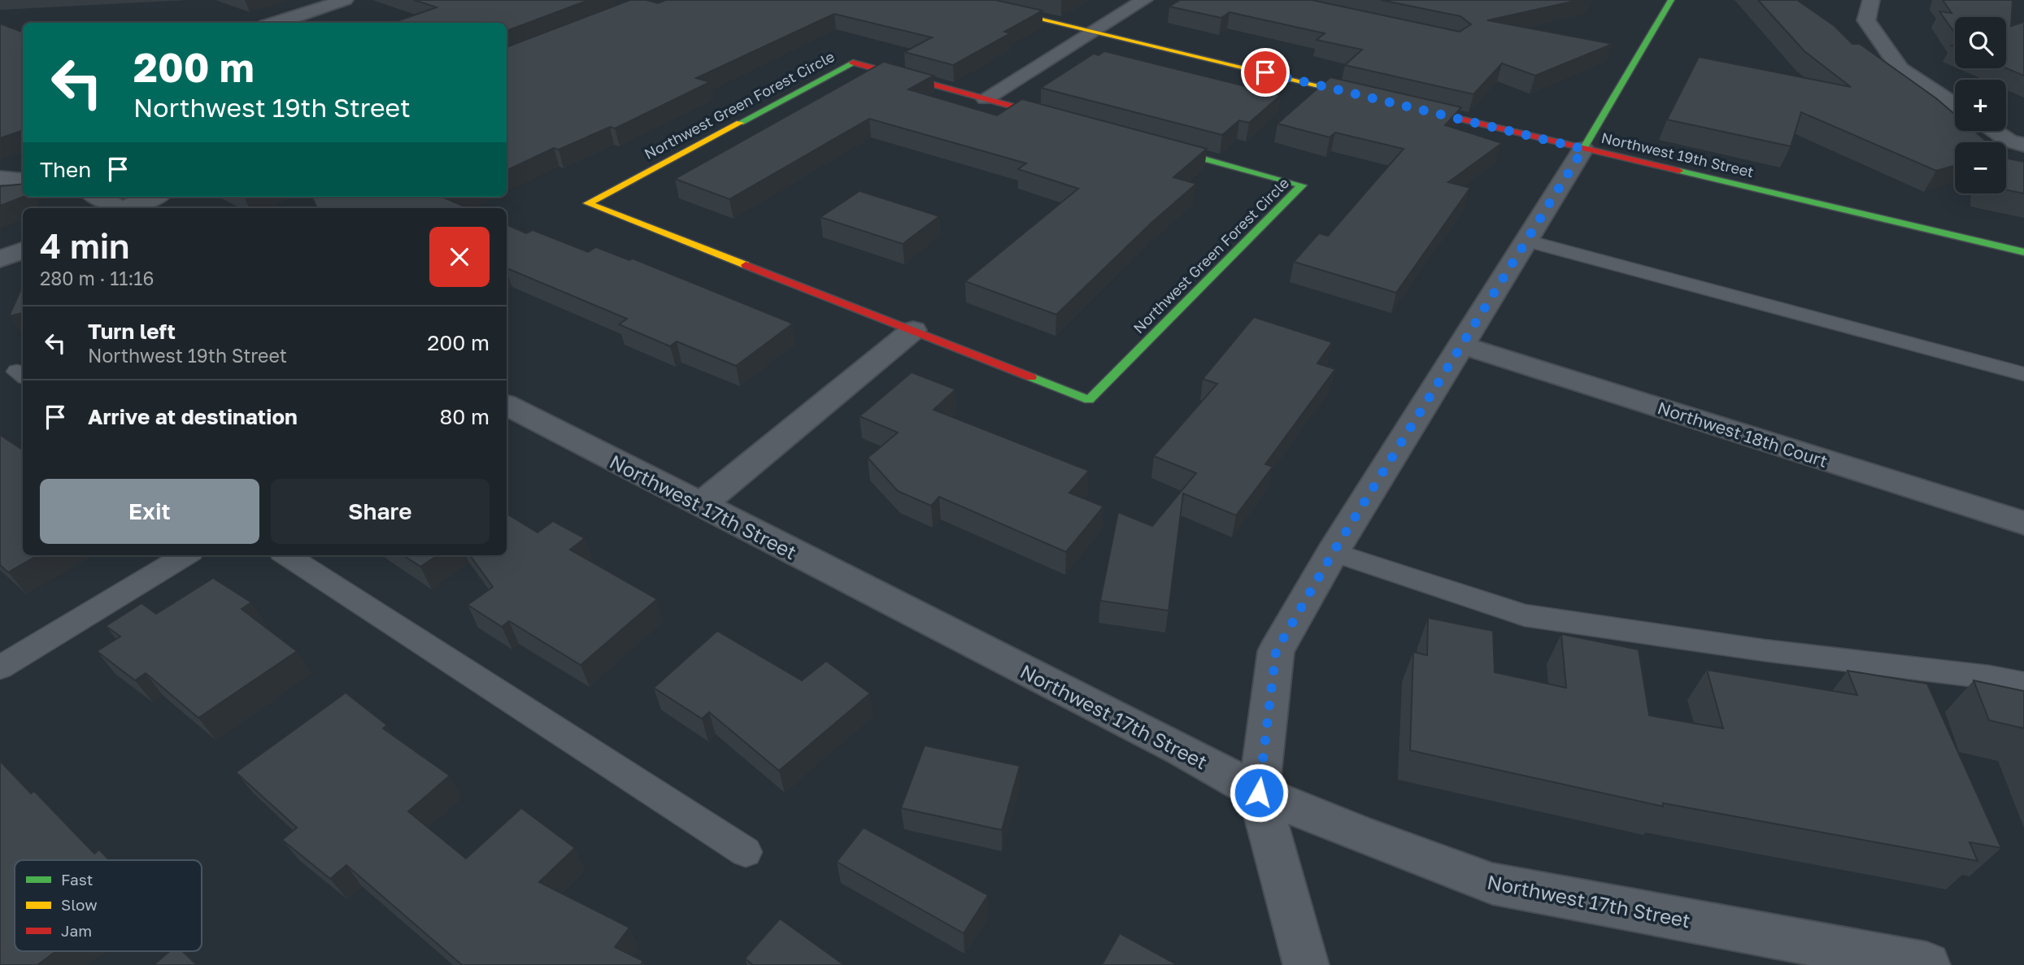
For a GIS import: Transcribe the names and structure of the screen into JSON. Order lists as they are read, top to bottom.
{
  "streets": {
    "street": [
      "Northwest Green Forest Circle",
      "Northwest 19th Street",
      "Northwest 18th Court",
      "Northwest 17th Street"
    ]
  },
  "legend": ["Fast", "Slow", "Jam"],
  "page": {
    "map_buttons": ["+", "−"],
    "turn": ["200 m", "Northwest 19th Street"],
    "then": "Then",
    "heading": ["4 min", "280 m · 11:16"],
    "list": [
      {
        "name": "Turn left",
        "note": "Northwest 19th Street",
        "value": "200 m"
      },
      {
        "name": "Arrive at destination",
        "value": "80 m"
      }
    ],
    "buttons": ["Exit", "Share"]
  }
}
